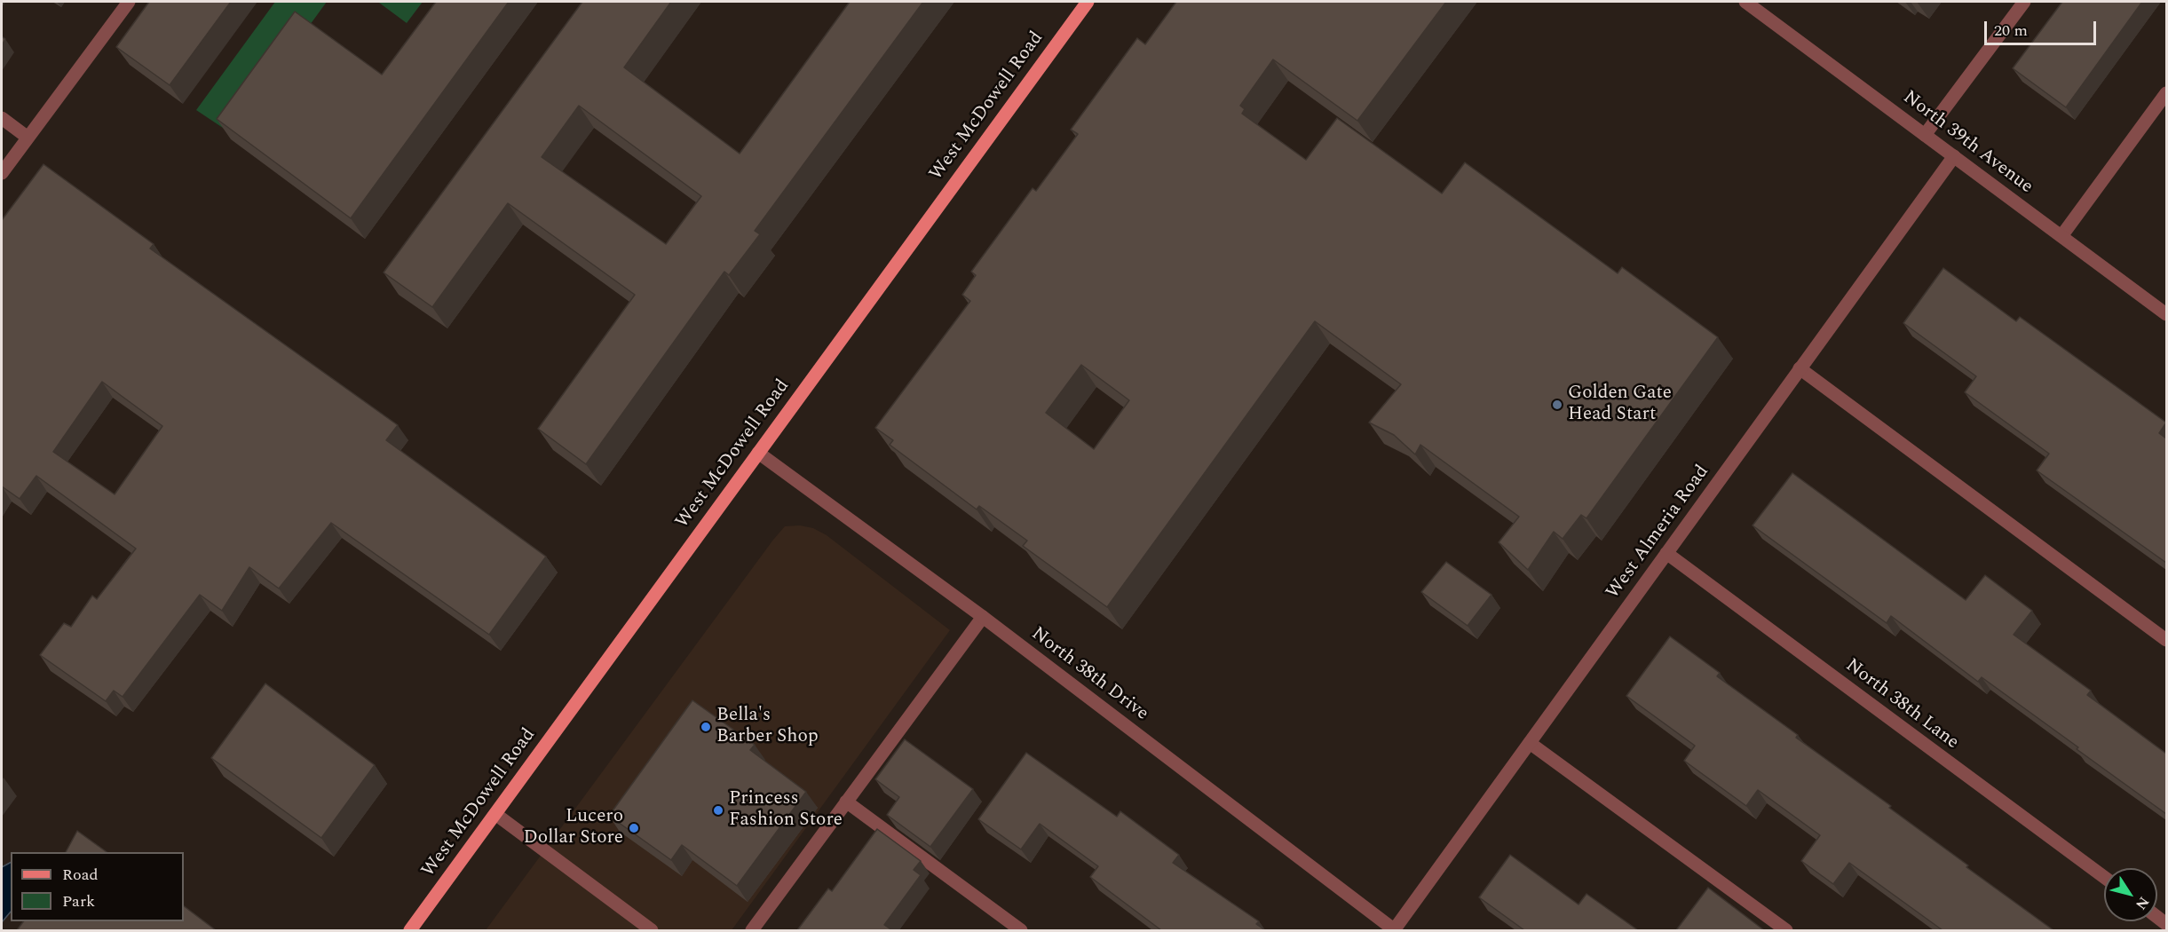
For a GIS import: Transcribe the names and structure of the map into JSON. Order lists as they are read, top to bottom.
{
  "streets": {
    "main road": ["West McDowell Road"],
    "street": [
      "North 39th Avenue",
      "West Almeria Road",
      "North 38th Drive",
      "North 38th Lane"
    ]
  },
  "crossings": [
    ["West McDowell Road", "North 38th Drive"],
    ["North 39th Avenue", "West Almeria Road"],
    ["West Almeria Road", "North 38th Drive"],
    ["West Almeria Road", "North 38th Lane"]
  ],
  "places": [
    "Golden Gate Head Start",
    "Bella's Barber Shop",
    "Princess Fashion Store",
    "Lucero Dollar Store"
  ],
  "legend": ["Road", "Park"],
  "scale_bar": "20 m",
  "north": "bottom right"
}
